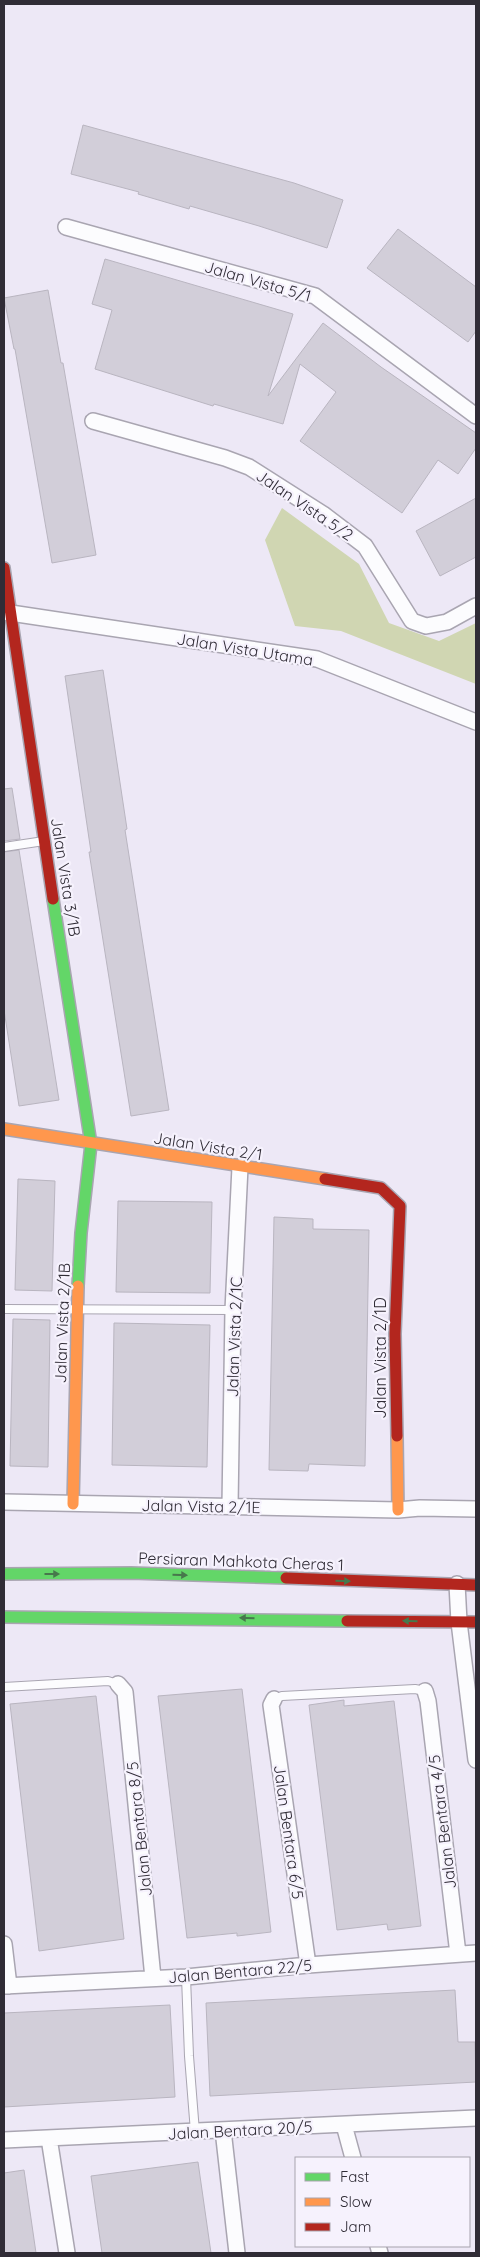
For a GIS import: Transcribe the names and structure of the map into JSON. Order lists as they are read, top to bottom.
{
  "streets": {
    "street": [
      "Jalan Vista 5/1",
      "Jalan Vista 5/2",
      "Jalan Vista Utama",
      "Jalan Vista 3/1B",
      "Jalan Vista 2/1",
      "Jalan Vista 2/1B",
      "Jalan Vista 2/1C",
      "Jalan Vista 2/1D",
      "Jalan Vista 2/1E",
      "Persiaran Mahkota Cheras 1",
      "Jalan Bentara 4/5",
      "Jalan Bentara 8/5",
      "Jalan Bentara 6/5",
      "Jalan Bentara 22/5",
      "Jalan Bentara 20/5"
    ]
  },
  "crossings": [
    ["Jalan Vista Utama", "Jalan Vista 3/1B"],
    ["Jalan Vista 3/1B", "Jalan Vista 2/1"],
    ["Jalan Vista 3/1B", "Jalan Vista 2/1B"],
    ["Jalan Vista 2/1", "Jalan Vista 2/1B"],
    ["Jalan Vista 2/1", "Jalan Vista 2/1C"],
    ["Jalan Vista 2/1", "Jalan Vista 2/1D"],
    ["Jalan Vista 2/1B", "Jalan Vista 2/1E"],
    ["Jalan Vista 2/1C", "Jalan Vista 2/1E"],
    ["Jalan Vista 2/1D", "Jalan Vista 2/1E"],
    ["Jalan Bentara 4/5", "Jalan Bentara 22/5"],
    ["Jalan Bentara 8/5", "Jalan Bentara 22/5"],
    ["Jalan Bentara 6/5", "Jalan Bentara 22/5"]
  ],
  "legend": ["Fast", "Slow", "Jam"]
}
